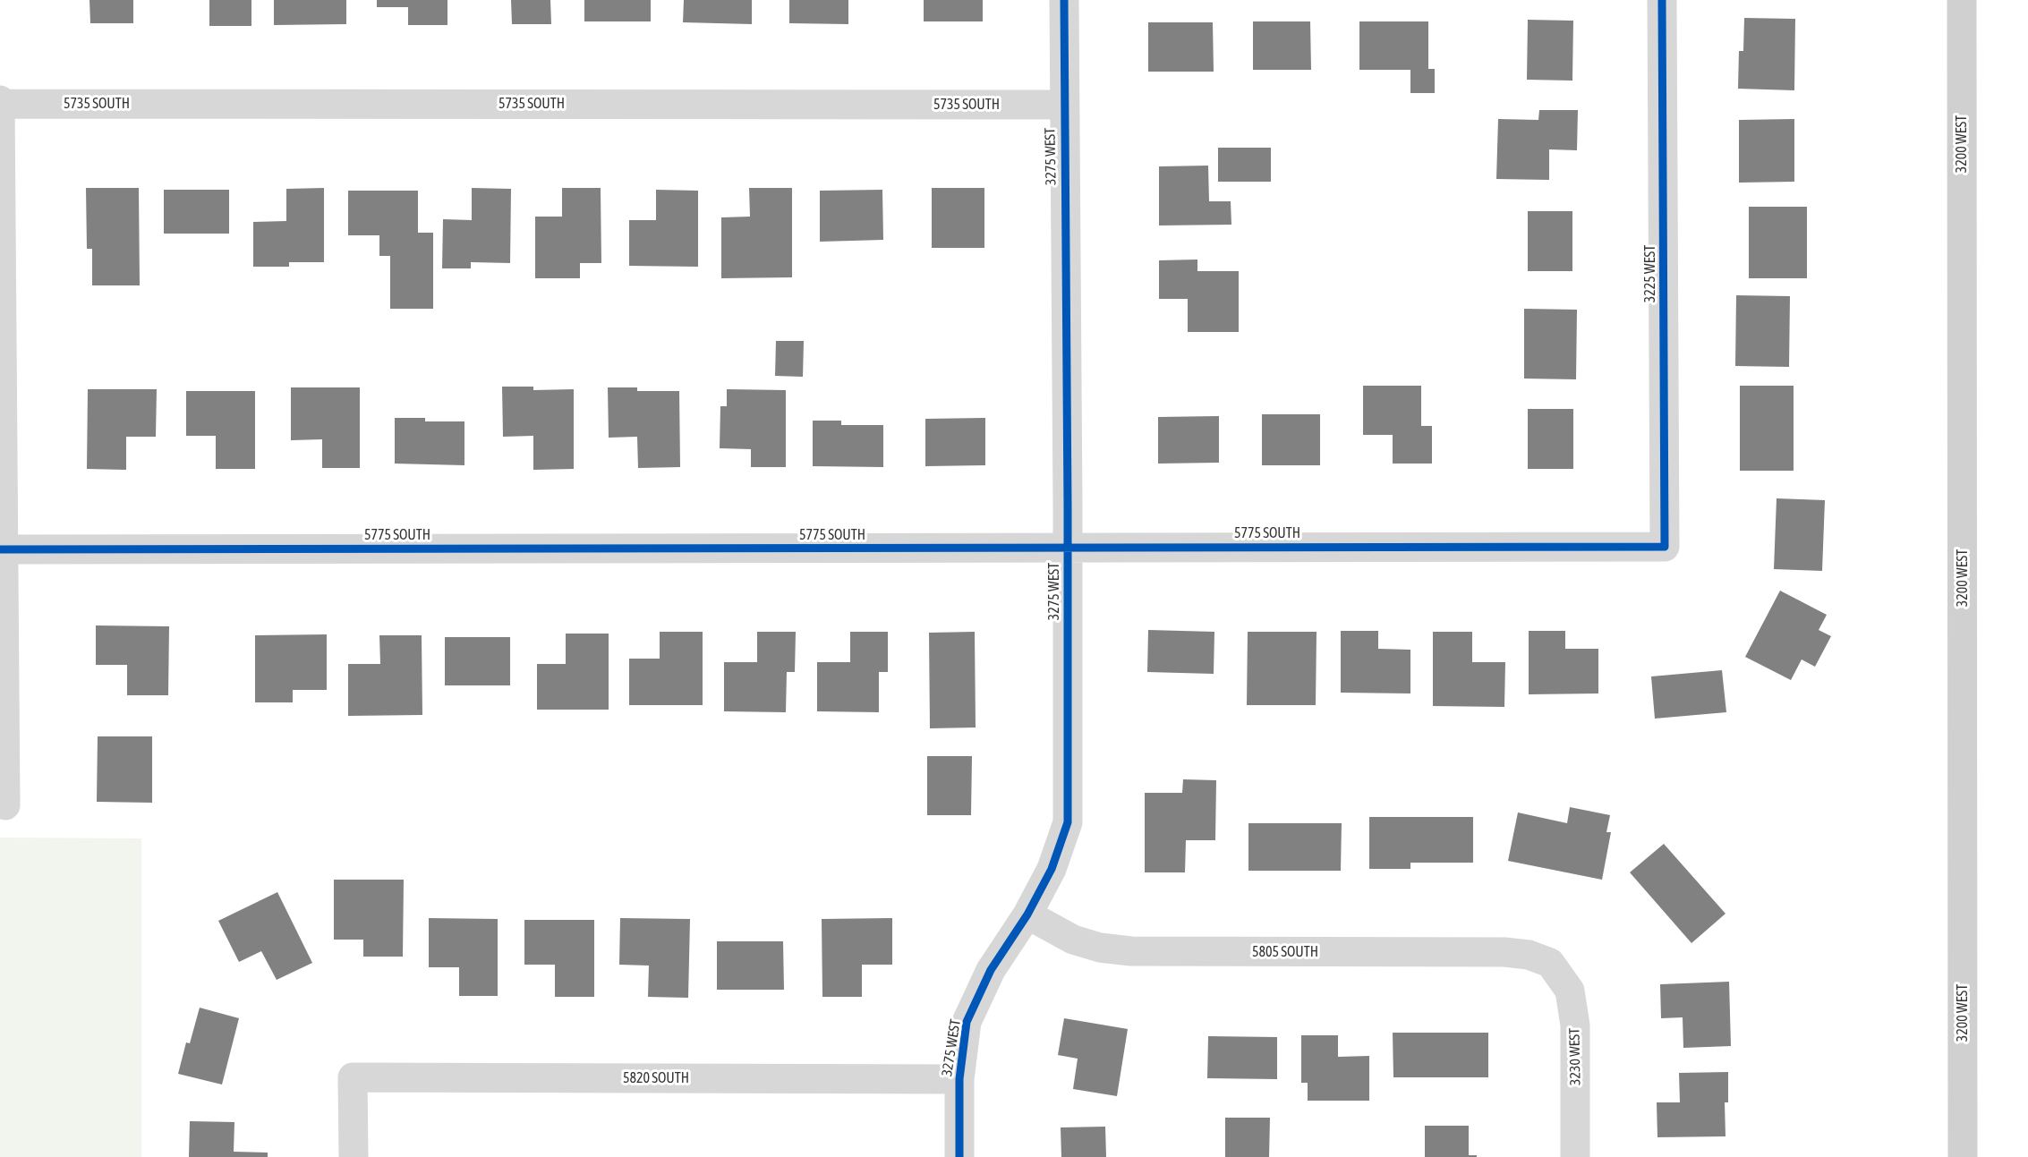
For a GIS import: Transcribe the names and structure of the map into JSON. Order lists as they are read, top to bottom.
{
  "streets": {
    "street": [
      "5735 SOUTH",
      "3200 WEST",
      "3275 WEST",
      "3225 WEST",
      "5775 SOUTH",
      "5805 SOUTH",
      "3230 WEST",
      "5820 SOUTH"
    ]
  },
  "crossings": [
    ["5735 SOUTH", "3275 WEST"],
    ["3275 WEST", "5775 SOUTH"],
    ["3275 WEST", "5805 SOUTH"],
    ["3275 WEST", "5820 SOUTH"],
    ["3225 WEST", "5775 SOUTH"],
    ["5805 SOUTH", "3230 WEST"]
  ]
}
